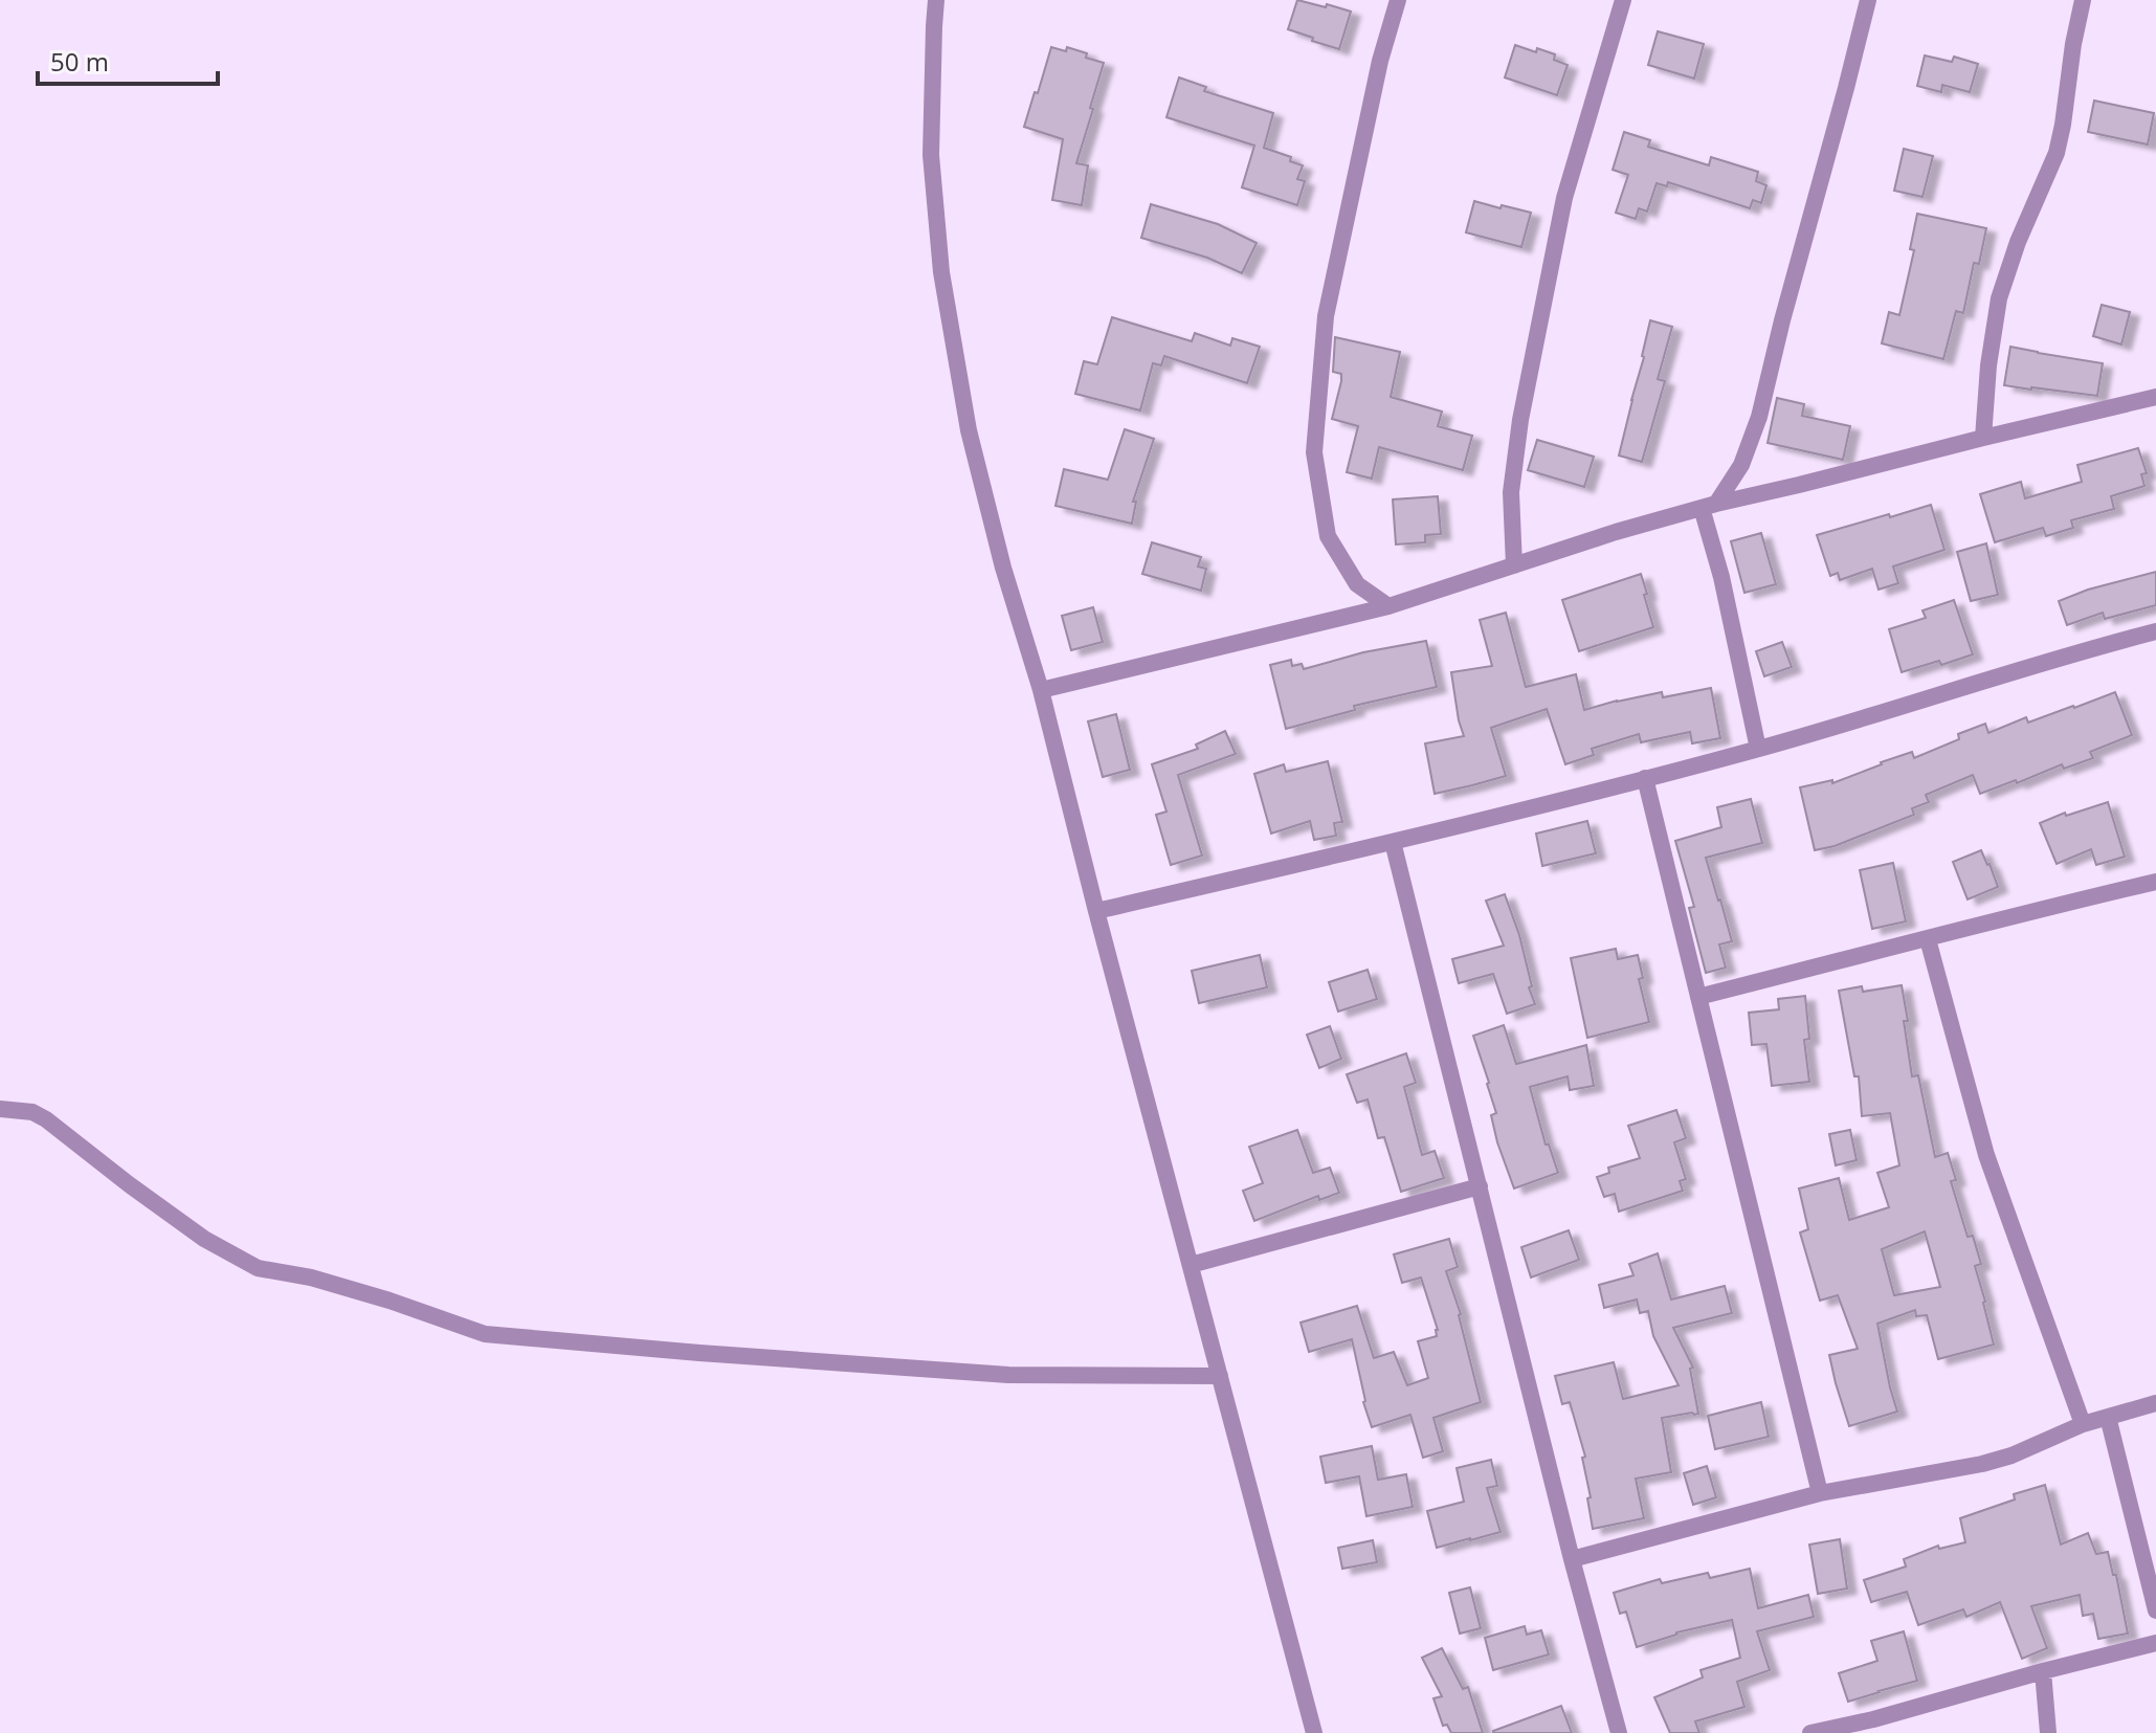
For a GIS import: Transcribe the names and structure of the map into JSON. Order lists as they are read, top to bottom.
{
  "scale_bar": "50 m"
}
